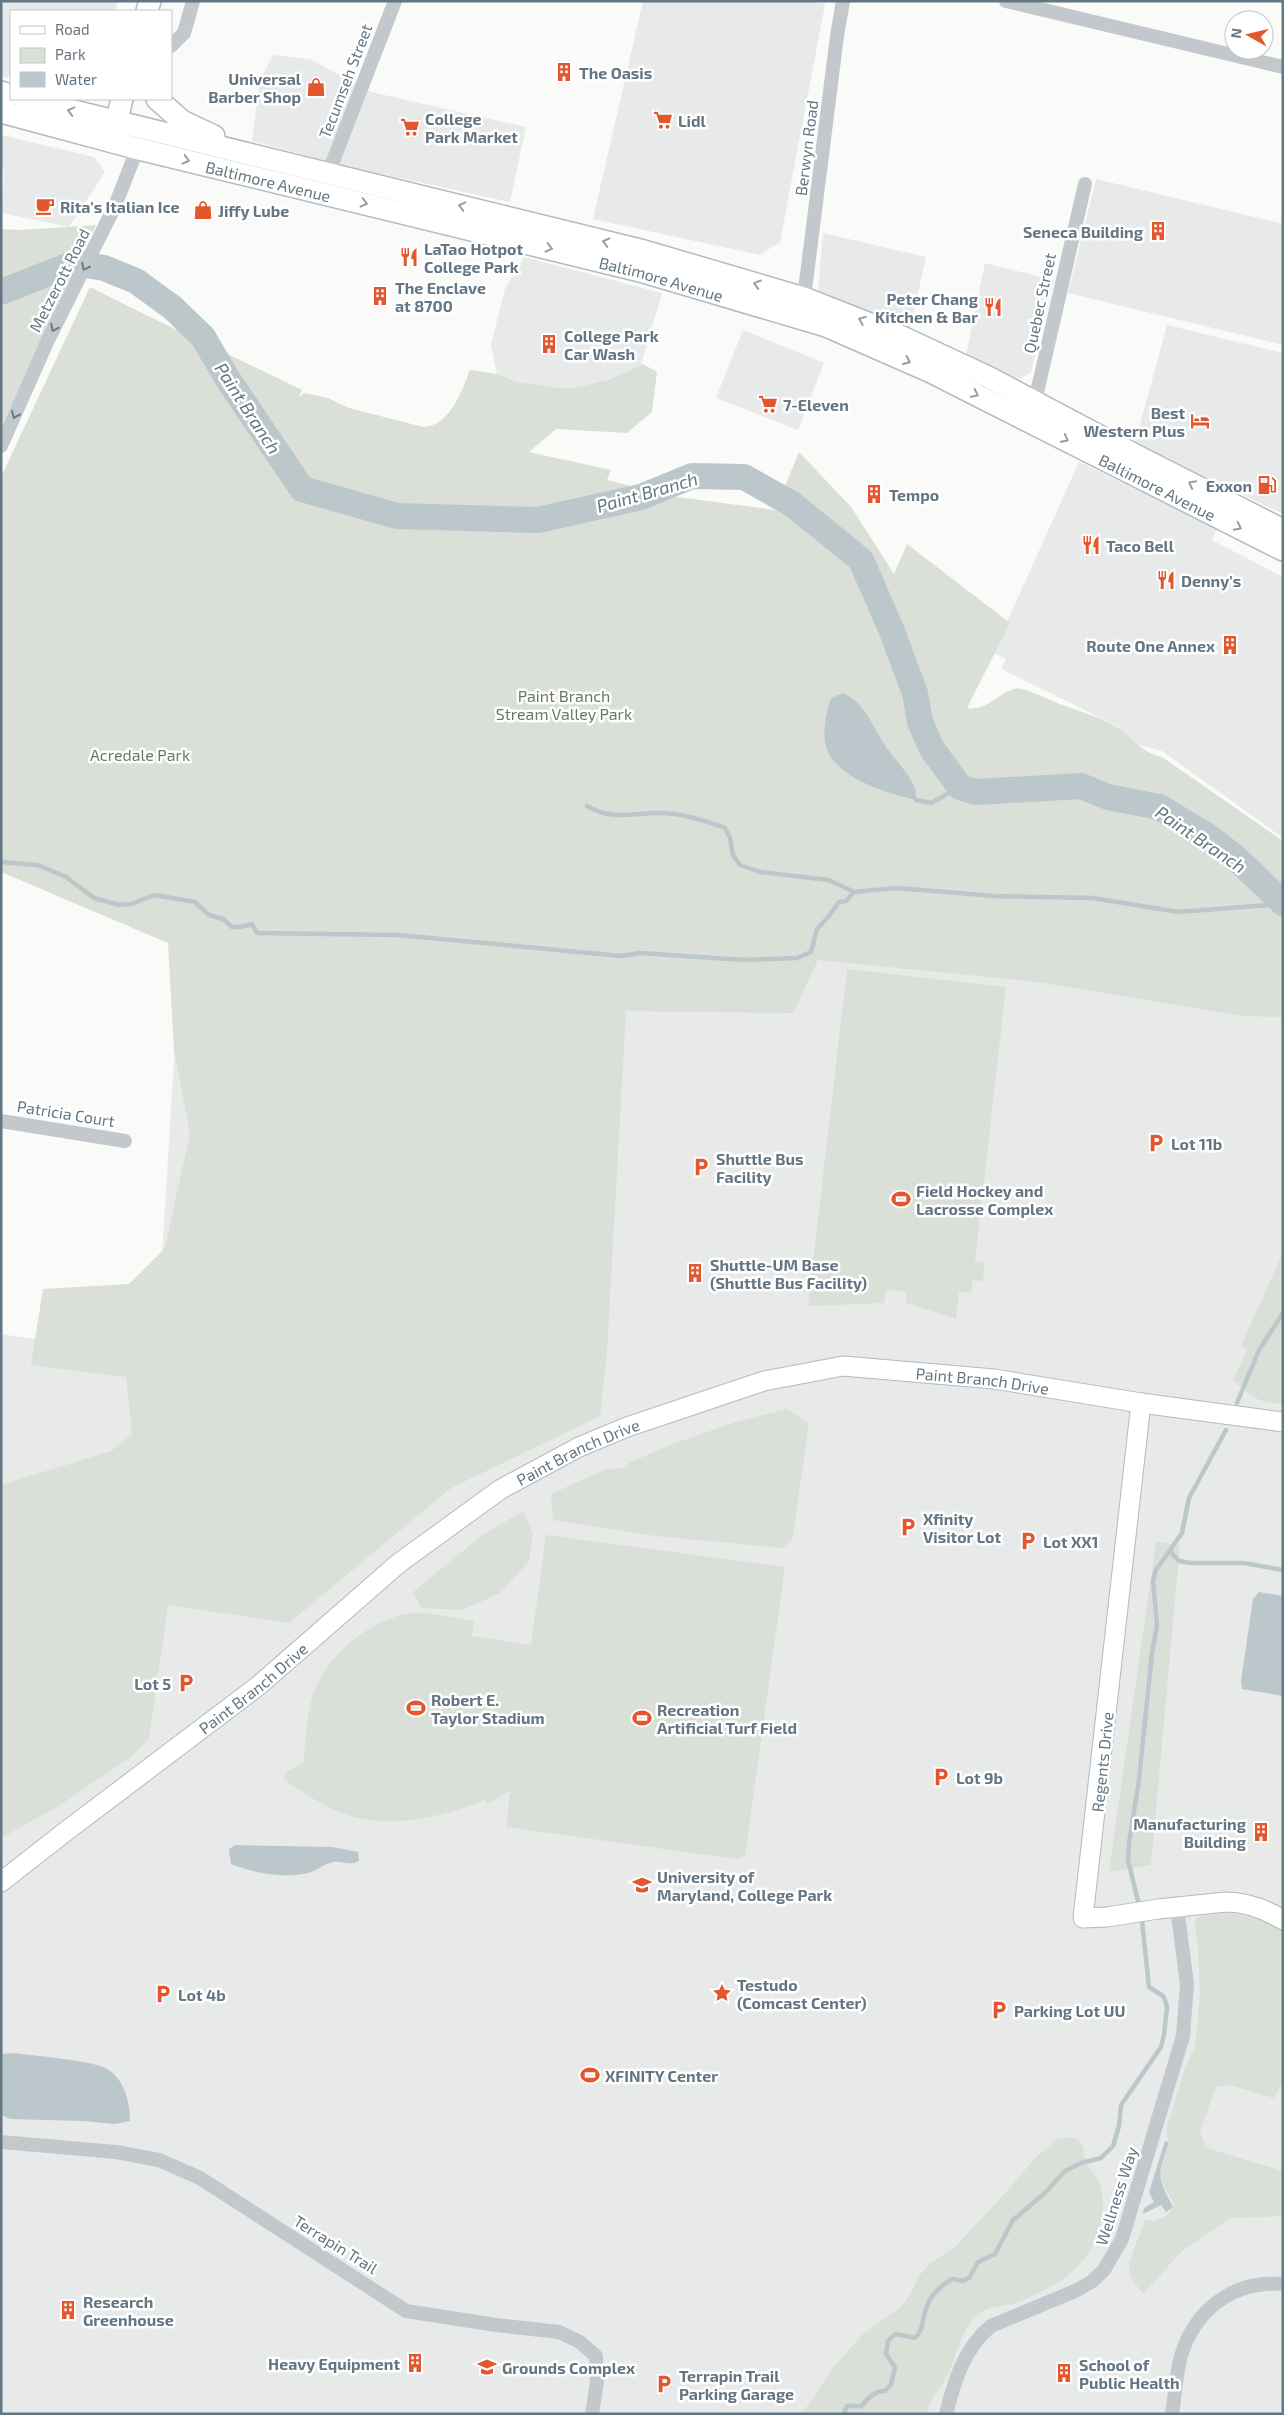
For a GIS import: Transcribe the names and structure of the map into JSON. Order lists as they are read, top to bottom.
{
  "streets": {
    "main road": ["Baltimore Avenue"],
    "street": [
      "Tecumseh Street",
      "Berwyn Road",
      "Metzerott Road",
      "Quebec Street",
      "Patricia Court",
      "Paint Branch Drive",
      "Regents Drive",
      "Wellness Way",
      "Terrapin Trail"
    ]
  },
  "crossings": [
    ["Tecumseh Street", "Baltimore Avenue"],
    ["Berwyn Road", "Baltimore Avenue"],
    ["Baltimore Avenue", "Metzerott Road"],
    ["Baltimore Avenue", "Quebec Street"],
    ["Paint Branch Drive", "Regents Drive"],
    ["Regents Drive", "Wellness Way"]
  ],
  "one_way": ["Metzerott Road"],
  "water": ["Paint Branch"],
  "parks": ["Paint Branch Stream Valley Park", "Acredale Park"],
  "places": {
    "building": [
      "The Oasis",
      "Seneca Building",
      "The Enclave at 8700",
      "College Park Car Wash",
      "Tempo",
      "Route One Annex",
      "Shuttle-UM Base (Shuttle Bus Facility)",
      "Manufacturing Building",
      "Research Greenhouse",
      "Heavy Equipment",
      "School of Public Health"
    ],
    "shop": ["Universal Barber Shop", "Jiffy Lube"],
    "supermarket": ["Lidl", "College Park Market", "7-Eleven"],
    "cafe": ["Rita's Italian Ice"],
    "restaurant": [
      "LaTao Hotpot College Park",
      "Peter Chang Kitchen & Bar",
      "Taco Bell",
      "Denny's"
    ],
    "hotel": ["Best Western Plus"],
    "fuel station": ["Exxon"],
    "parking": [
      "Lot 11b",
      "Shuttle Bus Facility",
      "Xfinity Visitor Lot",
      "Lot XX1",
      "Lot 5",
      "Lot 9b",
      "Lot 4b",
      "Parking Lot UU",
      "Terrapin Trail Parking Garage"
    ],
    "sports": [
      "Field Hockey and Lacrosse Complex",
      "Robert E. Taylor Stadium",
      "Recreation Artificial Turf Field",
      "XFINITY Center"
    ],
    "school or university": ["University of Maryland, College Park", "Grounds Complex"],
    "place": ["Testudo (Comcast Center)"]
  },
  "legend": ["Road", "Park", "Water"],
  "north": "left"
}
